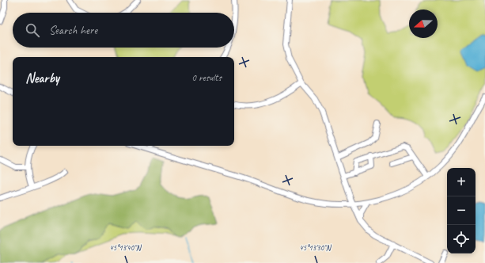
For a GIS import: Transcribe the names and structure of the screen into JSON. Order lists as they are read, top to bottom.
{
  "north": "left",
  "page": {
    "search": "Search here",
    "heading": ["Nearby", "0 results"],
    "map_buttons": ["+", "−"]
  },
  "coordinates": ["45°13'40\"N", "45°13'30\"N"]
}
